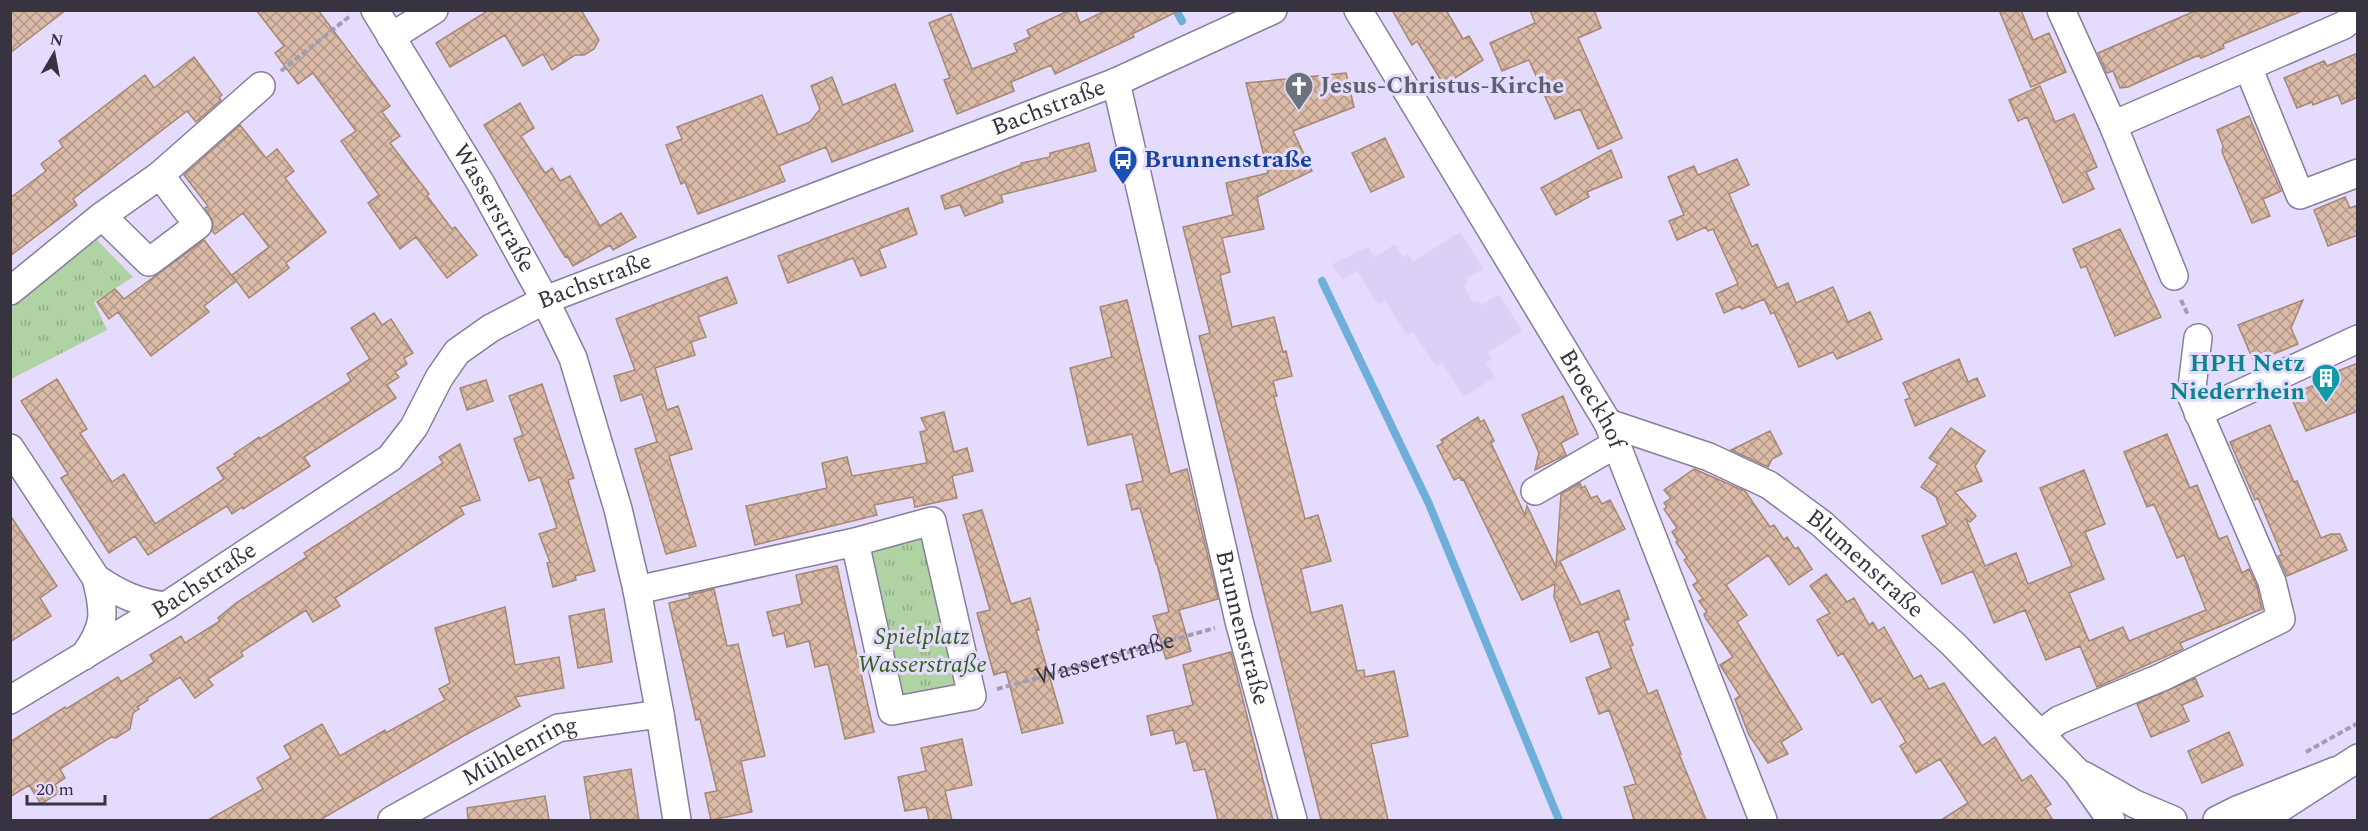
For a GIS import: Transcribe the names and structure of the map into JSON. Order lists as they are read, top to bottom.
{
  "streets": {
    "street": [
      "Bachstraße",
      "Wasserstraße",
      "Broeckhof",
      "Blumenstraße",
      "Brunnenstraße",
      "Mühlenring"
    ]
  },
  "crossings": [
    ["Bachstraße", "Wasserstraße"],
    ["Bachstraße", "Brunnenstraße"],
    ["Wasserstraße", "Brunnenstraße"],
    ["Wasserstraße", "Mühlenring"],
    ["Broeckhof", "Blumenstraße"]
  ],
  "parks": ["Spielplatz Wasserstraße"],
  "places": {
    "church": ["Jesus-Christus-Kirche"],
    "bus stop": ["Brunnenstraße"],
    "building": ["HPH Netz Niederrhein"]
  },
  "scale_bar": "20 m",
  "north": "top"
}
